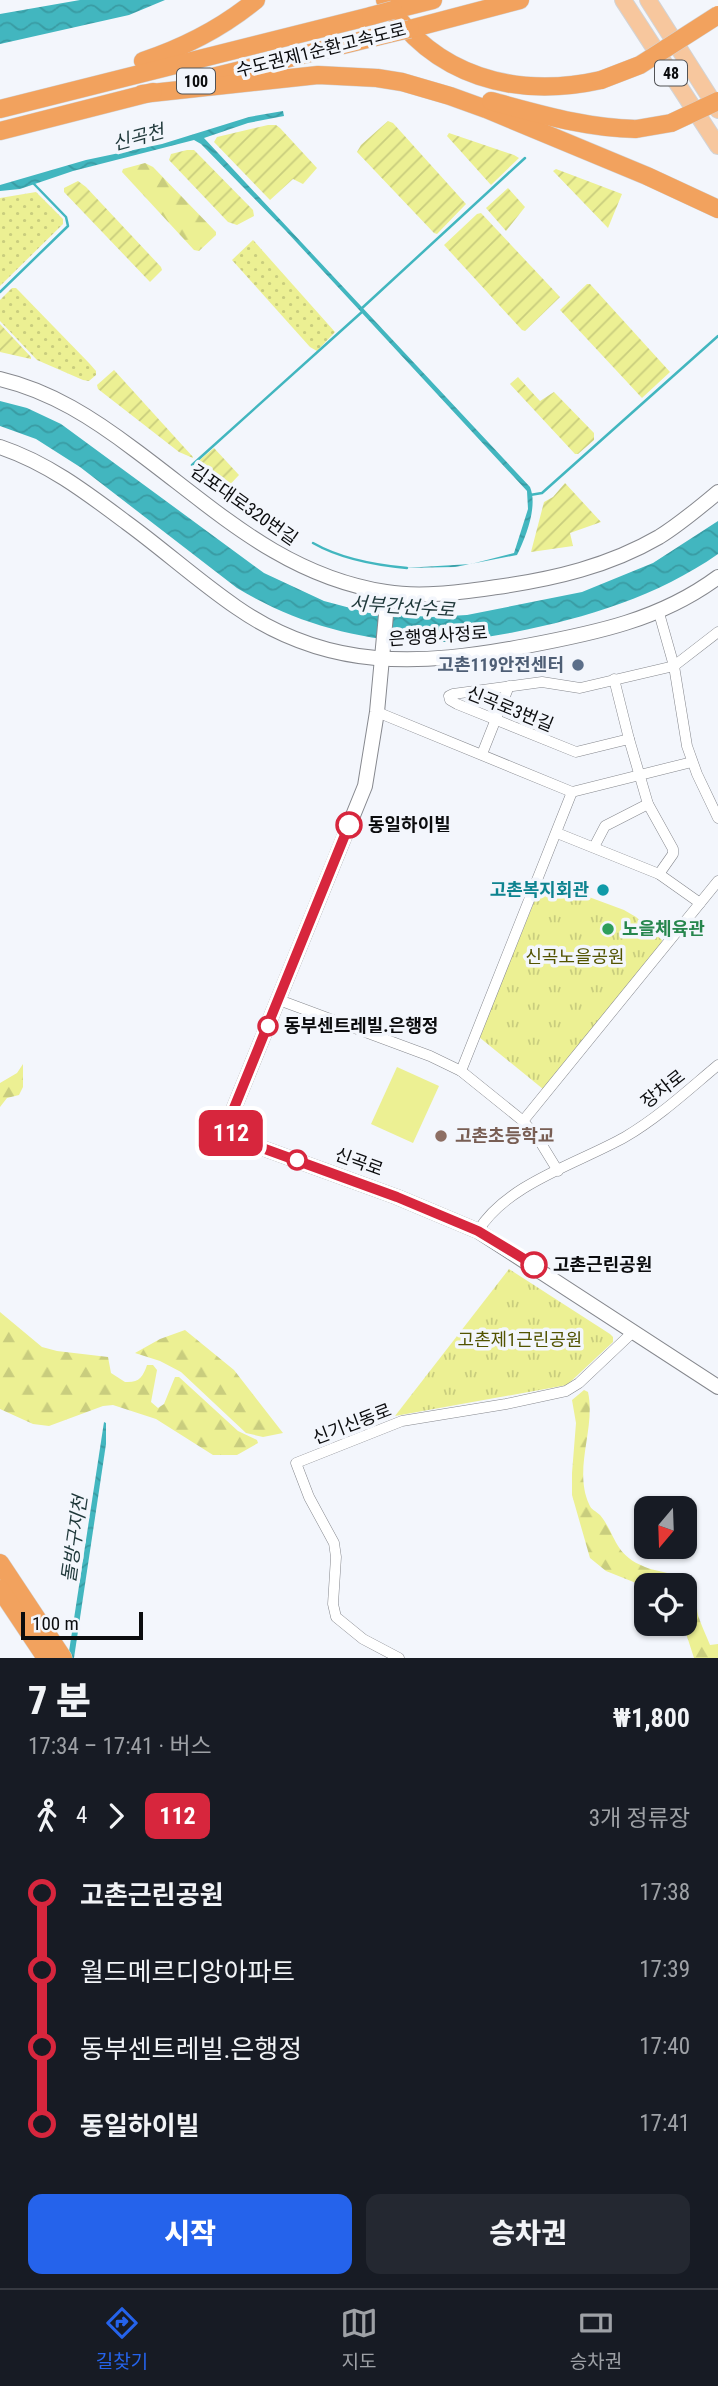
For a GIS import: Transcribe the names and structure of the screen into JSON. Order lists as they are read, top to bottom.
{
  "streets": {
    "highway": ["수도권제1순환고속도로", "100"],
    "main road": ["48"],
    "street": [
      "김포대로320번길",
      "은행영사정로",
      "신곡로3번길",
      "장차로",
      "신곡로",
      "신기신동로"
    ]
  },
  "crossings": [
    ["김포대로320번길", "신곡로"],
    ["은행영사정로", "신곡로"],
    ["장차로", "신곡로"],
    ["신곡로", "신기신동로"]
  ],
  "water": ["신곡천", "서부간선수로", "돌방구지천"],
  "parks": ["신곡노을공원", "고촌제1근린공원"],
  "places": [
    "고촌119안전센터",
    "동일하이빌",
    "고촌복지회관",
    "노을체육관",
    "동부센트레빌.은행정",
    "고촌초등학교",
    "고촌근린공원"
  ],
  "lines": ["bus line 112"],
  "scale_bar": "100 m",
  "north": "bottom",
  "page": {
    "on_map": "112",
    "scale": "100 m",
    "heading": ["7 분", "17:34 – 17:41 · 버스", "₩1,800"],
    "legs": ["4", "112", "3개 정류장"],
    "list": [
      {
        "name": "고촌근린공원",
        "value": "17:38"
      },
      {
        "name": "월드메르디앙아파트",
        "value": "17:39"
      },
      {
        "name": "동부센트레빌.은행정",
        "value": "17:40"
      },
      {
        "name": "동일하이빌",
        "value": "17:41"
      }
    ],
    "buttons": ["시작", "승차권"],
    "tabs": ["길찾기", "지도", "승차권"]
  }
}
